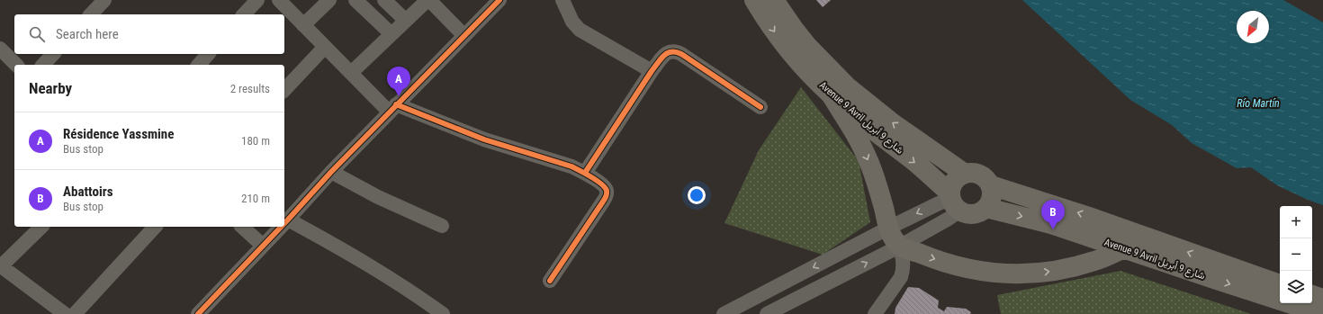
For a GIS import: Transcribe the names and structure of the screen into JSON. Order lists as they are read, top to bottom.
{
  "streets": {
    "highway": ["Avenue 9 Avril شارع 9 أبريل"]
  },
  "water": ["Río Martín"],
  "north": "bottom left",
  "page": {
    "search": "Search here",
    "heading": ["Nearby", "2 results"],
    "pins": ["A", "B"],
    "list": [
      {
        "mark": "A",
        "name": "Résidence Yassmine",
        "note": "Bus stop",
        "value": "180 m"
      },
      {
        "mark": "B",
        "name": "Abattoirs",
        "note": "Bus stop",
        "value": "210 m"
      }
    ],
    "map_buttons": ["+", "−"]
  }
}
